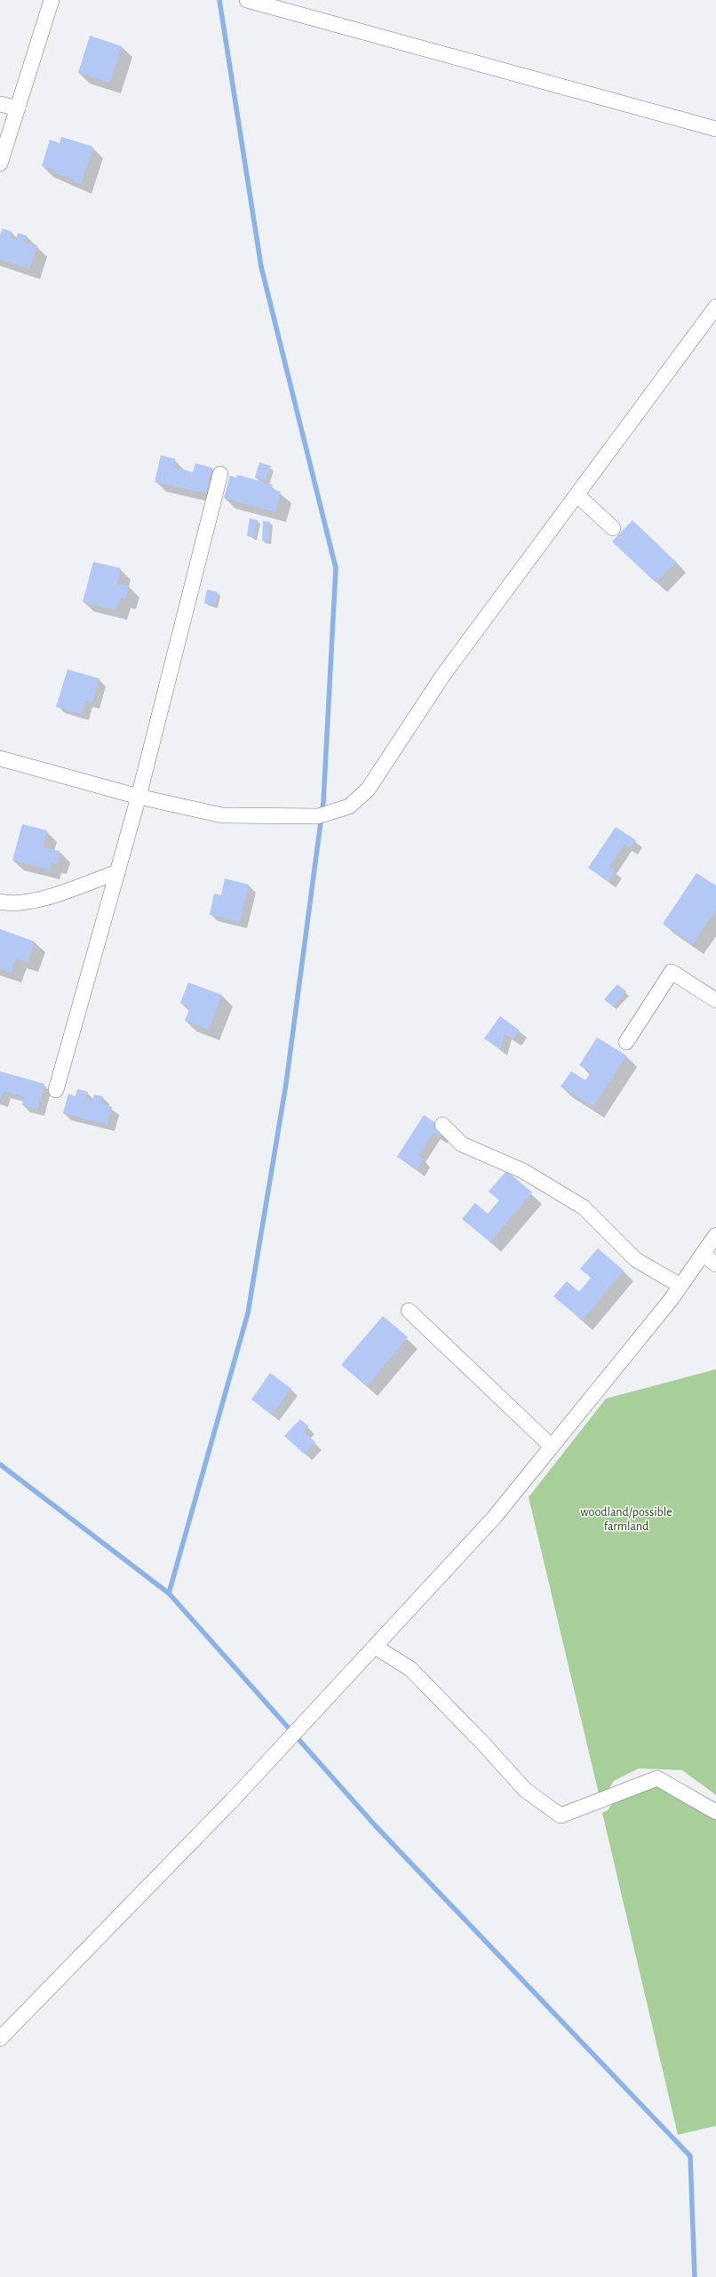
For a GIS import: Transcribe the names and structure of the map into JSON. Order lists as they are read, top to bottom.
{
  "parks": ["woodland/possible farmland"]
}
